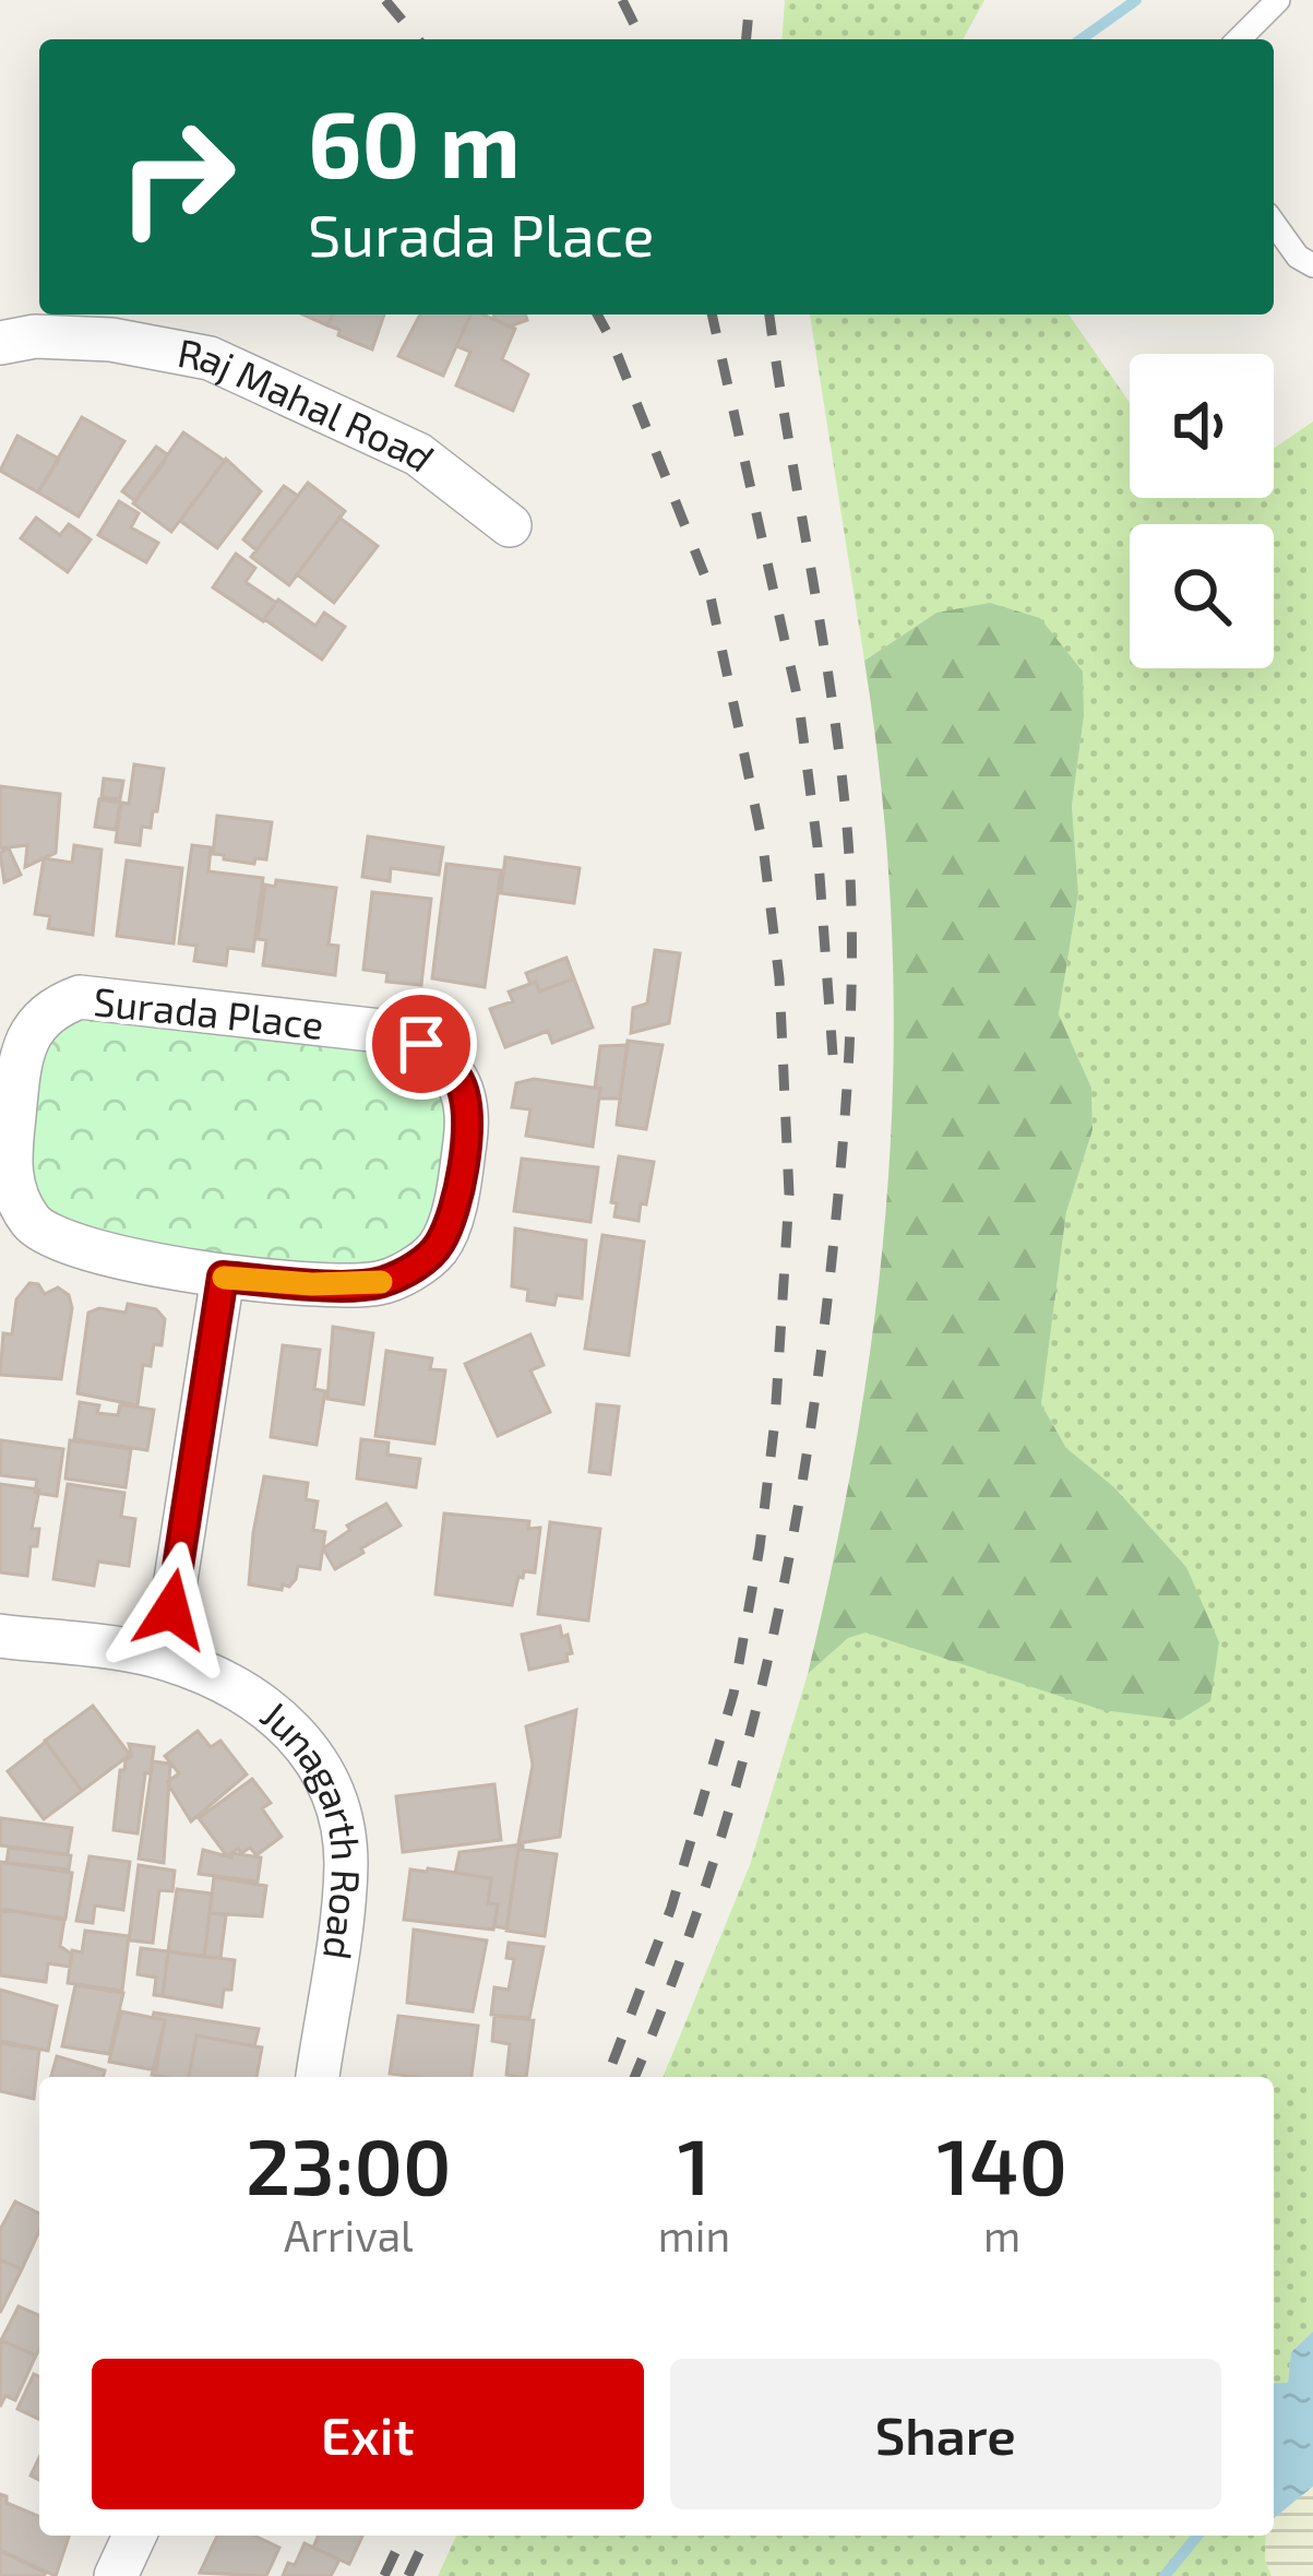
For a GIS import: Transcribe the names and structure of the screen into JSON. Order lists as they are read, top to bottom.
{
  "streets": {
    "street": ["Raj Mahal Road", "Surada Place", "Junagarth Road"]
  },
  "page": {
    "turn": ["60 m", "Surada Place"],
    "eta": [
      "23:00",
      "Arrival",
      "1",
      "min",
      "140",
      "m"
    ],
    "buttons": ["Exit", "Share"]
  }
}
